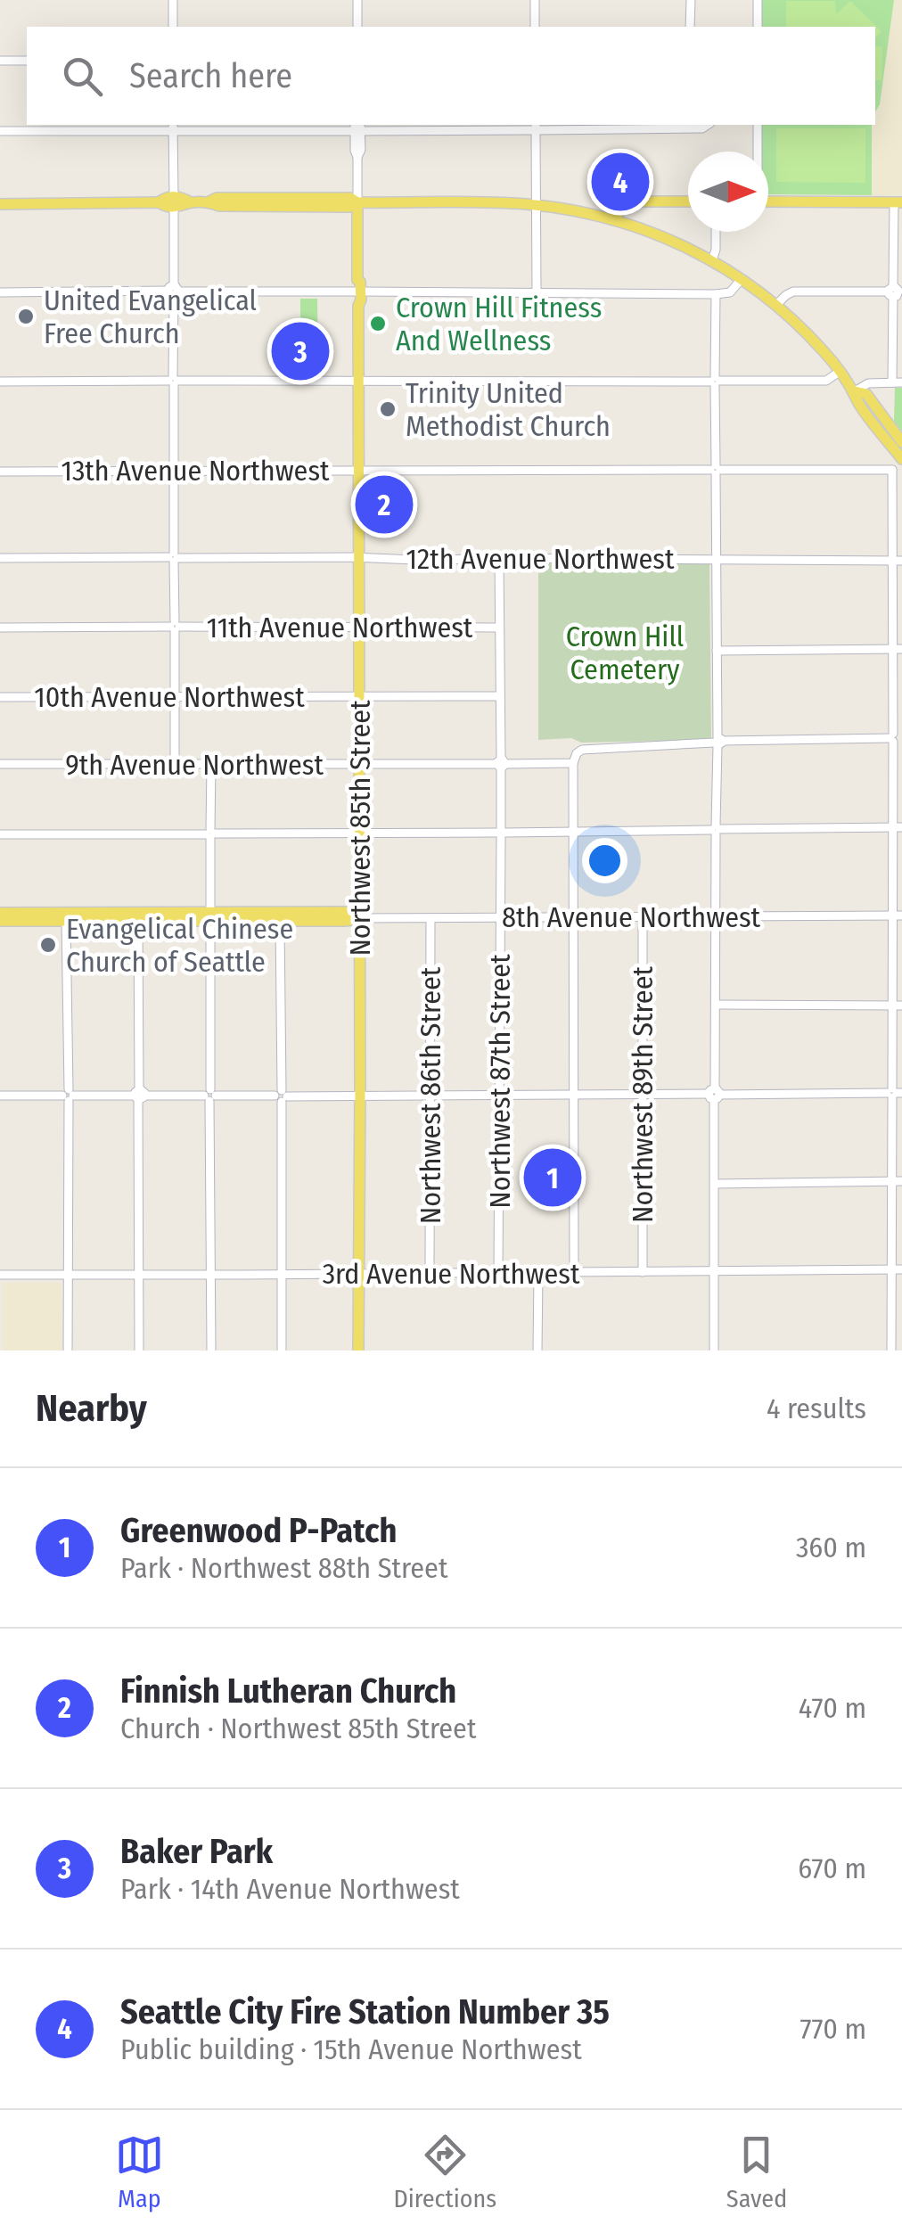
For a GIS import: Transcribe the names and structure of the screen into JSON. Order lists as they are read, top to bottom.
{
  "streets": {
    "main road": ["Northwest 85th Street", "8th Avenue Northwest"],
    "street": [
      "13th Avenue Northwest",
      "12th Avenue Northwest",
      "11th Avenue Northwest",
      "10th Avenue Northwest",
      "9th Avenue Northwest",
      "Northwest 87th Street",
      "Northwest 89th Street",
      "Northwest 86th Street",
      "3rd Avenue Northwest"
    ]
  },
  "crossings": [
    ["13th Avenue Northwest", "Northwest 85th Street"],
    ["12th Avenue Northwest", "Northwest 85th Street"],
    ["12th Avenue Northwest", "Northwest 87th Street"],
    ["11th Avenue Northwest", "Northwest 85th Street"],
    ["11th Avenue Northwest", "Northwest 87th Street"],
    ["10th Avenue Northwest", "Northwest 85th Street"],
    ["10th Avenue Northwest", "Northwest 87th Street"],
    ["9th Avenue Northwest", "Northwest 85th Street"],
    ["9th Avenue Northwest", "Northwest 87th Street"],
    ["Northwest 85th Street", "8th Avenue Northwest"],
    ["Northwest 85th Street", "3rd Avenue Northwest"],
    ["8th Avenue Northwest", "Northwest 87th Street"],
    ["8th Avenue Northwest", "Northwest 89th Street"],
    ["8th Avenue Northwest", "Northwest 86th Street"],
    ["Northwest 87th Street", "3rd Avenue Northwest"],
    ["Northwest 89th Street", "3rd Avenue Northwest"],
    ["Northwest 86th Street", "3rd Avenue Northwest"]
  ],
  "parks": ["Crown Hill Cemetery"],
  "places": [
    "United Evangelical Free Church",
    "Crown Hill Fitness And Wellness",
    "Trinity United Methodist Church",
    "Evangelical Chinese Church of Seattle"
  ],
  "north": "right",
  "page": {
    "search": "Search here",
    "pins": [
      "4",
      "3",
      "2",
      "1"
    ],
    "heading": ["Nearby", "4 results"],
    "list": [
      {
        "mark": "1",
        "name": "Greenwood P-Patch",
        "note": "Park · Northwest 88th Street",
        "value": "360 m"
      },
      {
        "mark": "2",
        "name": "Finnish Lutheran Church",
        "note": "Church · Northwest 85th Street",
        "value": "470 m"
      },
      {
        "mark": "3",
        "name": "Baker Park",
        "note": "Park · 14th Avenue Northwest",
        "value": "670 m"
      },
      {
        "mark": "4",
        "name": "Seattle City Fire Station Number 35",
        "note": "Public building · 15th Avenue Northwest",
        "value": "770 m"
      }
    ],
    "nav": ["Map", "Directions", "Saved"]
  }
}
